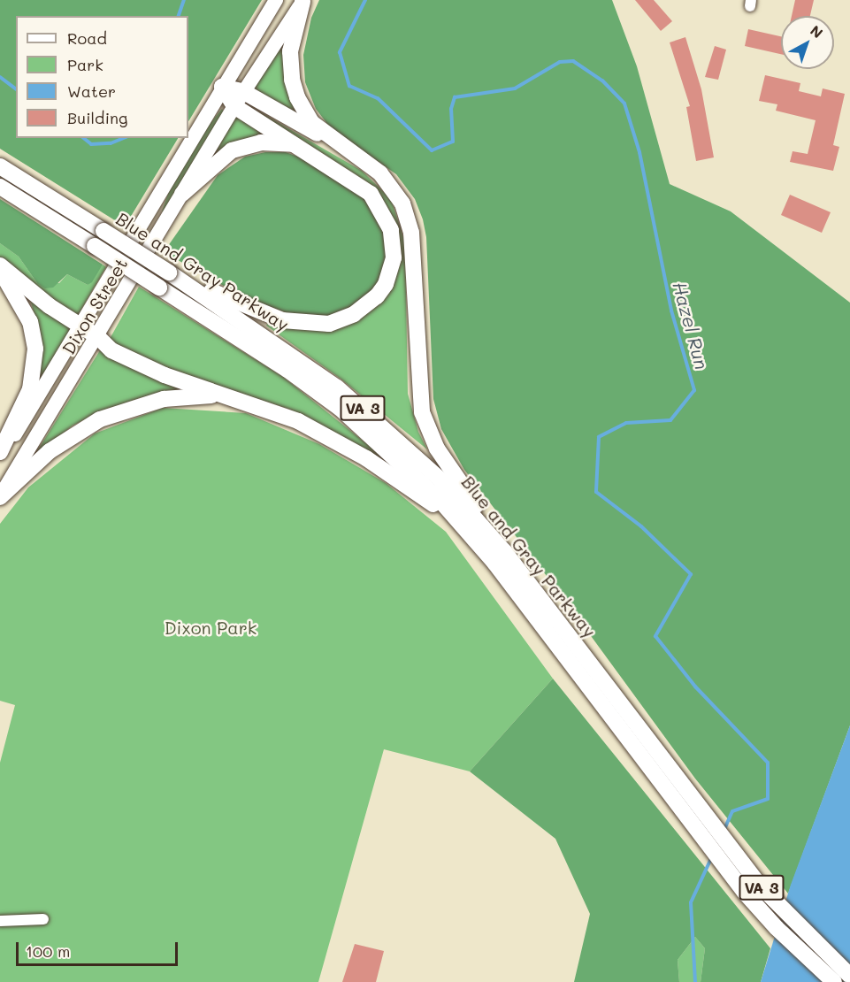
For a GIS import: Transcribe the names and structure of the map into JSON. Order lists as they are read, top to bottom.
{
  "streets": {
    "highway": ["Blue and Gray Parkway", "VA 3"],
    "main road": ["Dixon Street"]
  },
  "water": ["Hazel Run"],
  "parks": ["Dixon Park"],
  "legend": [
    "Road",
    "Park",
    "Water",
    "Building"
  ],
  "scale_bar": "100 m",
  "north": "top right"
}
